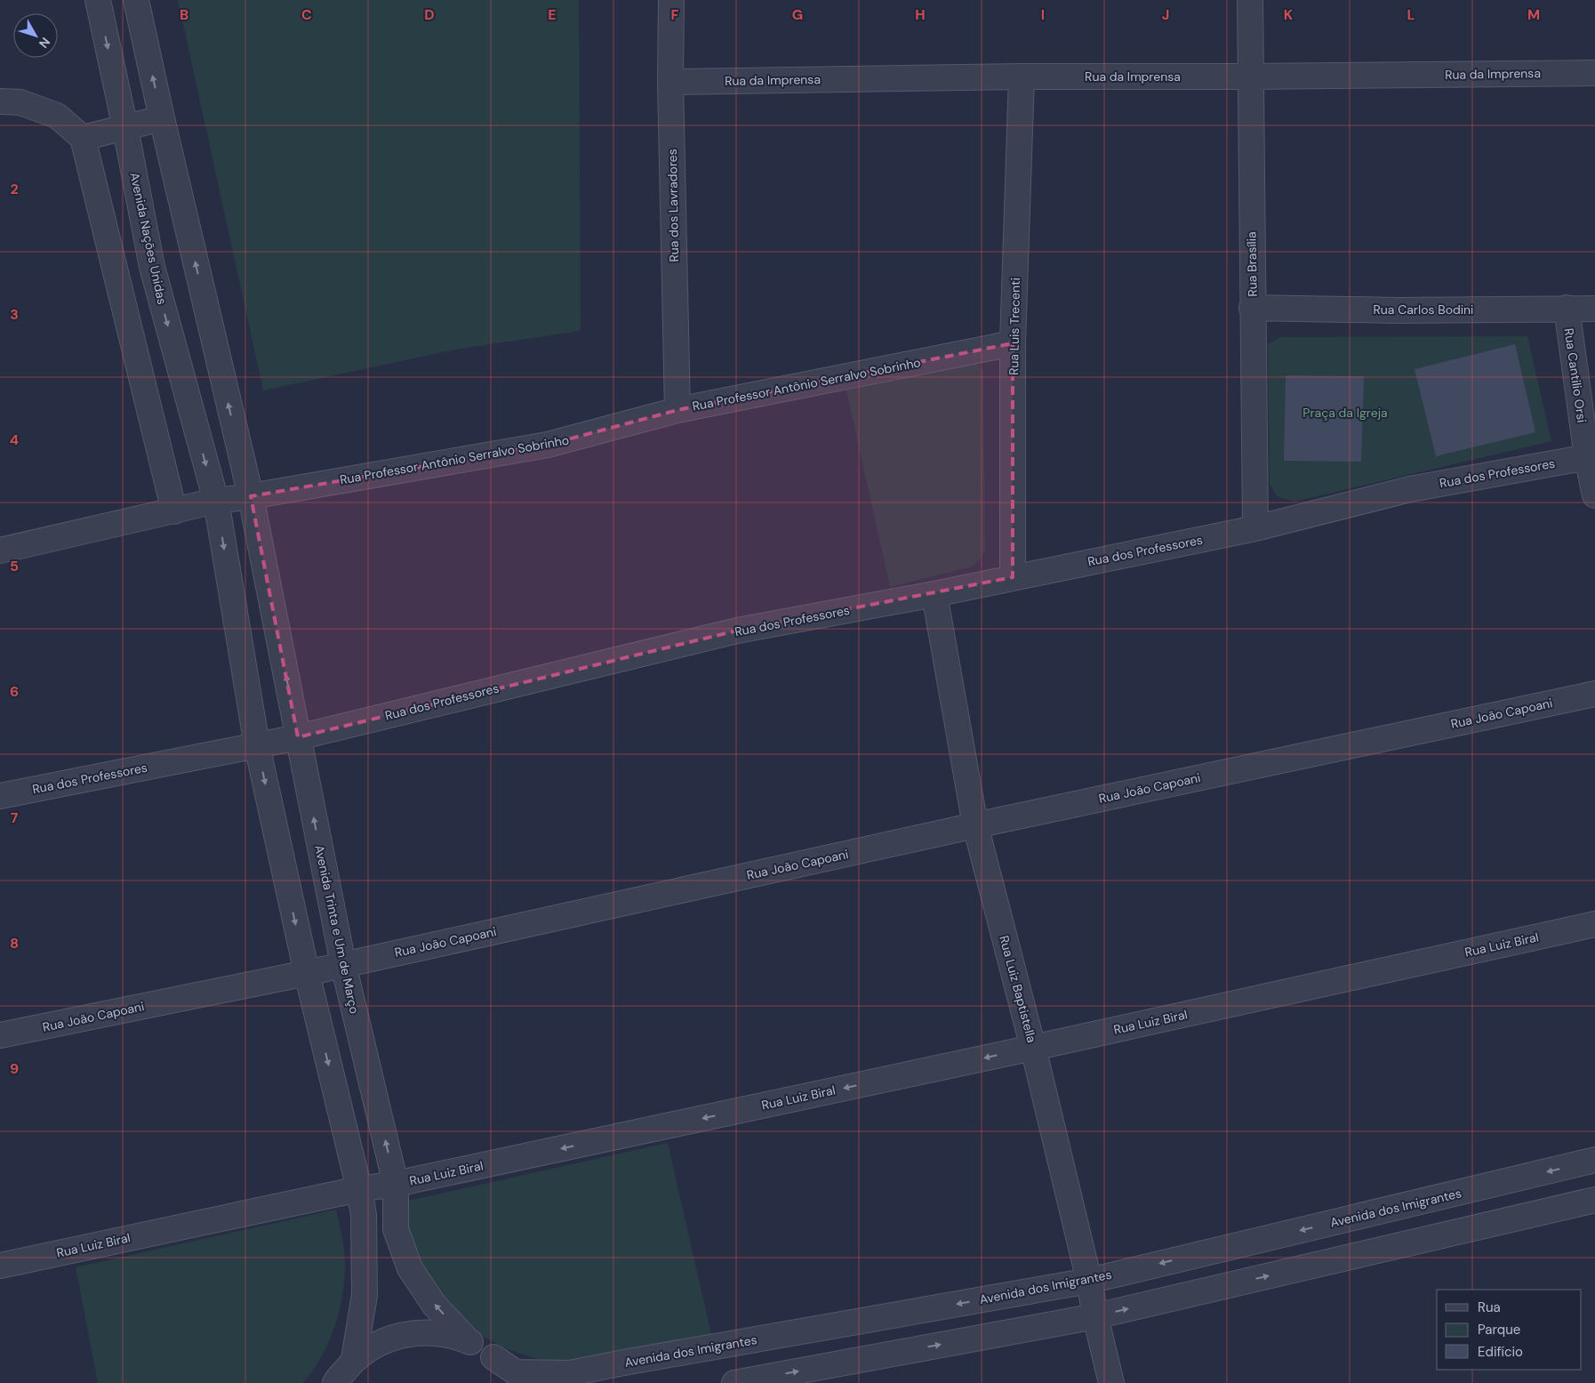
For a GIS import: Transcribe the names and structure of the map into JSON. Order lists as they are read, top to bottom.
{
  "streets": {
    "street": [
      "Rua da Imprensa",
      "Rua dos Lavradores",
      "Avenida Nações Unidas",
      "Rua Brasília",
      "Rua Carlos Bodini",
      "Rua Luis Trecenti",
      "Rua Cantilio Orsi",
      "Rua Professor Antônio Serralvo Sobrinho",
      "Rua dos Professores",
      "Rua João Capoani",
      "Avenida Trinta e Um de Março",
      "Rua Luiz Biral",
      "Rua Luiz Baptistella",
      "Avenida dos Imigrantes"
    ]
  },
  "crossings": [
    ["Rua da Imprensa", "Rua dos Lavradores"],
    ["Rua da Imprensa", "Rua Brasília"],
    ["Rua da Imprensa", "Rua Luis Trecenti"],
    ["Rua dos Lavradores", "Rua Professor Antônio Serralvo Sobrinho"],
    ["Avenida Nações Unidas", "Rua Professor Antônio Serralvo Sobrinho"],
    ["Rua Brasília", "Rua Carlos Bodini"],
    ["Rua Brasília", "Rua dos Professores"],
    ["Rua Carlos Bodini", "Rua Cantilio Orsi"],
    ["Rua Luis Trecenti", "Rua Professor Antônio Serralvo Sobrinho"],
    ["Rua Luis Trecenti", "Rua dos Professores"],
    ["Rua Cantilio Orsi", "Rua dos Professores"],
    ["Rua Professor Antônio Serralvo Sobrinho", "Avenida Trinta e Um de Março"],
    ["Rua dos Professores", "Avenida Trinta e Um de Março"],
    ["Rua dos Professores", "Rua Luiz Baptistella"],
    ["Rua João Capoani", "Avenida Trinta e Um de Março"],
    ["Rua João Capoani", "Rua Luiz Baptistella"],
    ["Avenida Trinta e Um de Março", "Rua Luiz Biral"],
    ["Avenida Trinta e Um de Março", "Avenida dos Imigrantes"],
    ["Rua Luiz Biral", "Rua Luiz Baptistella"],
    ["Rua Luiz Baptistella", "Avenida dos Imigrantes"]
  ],
  "one_way": ["Rua Luiz Biral"],
  "parks": ["Praça da Igreja"],
  "legend": ["Rua", "Parque", "Edifício"],
  "north": "bottom right",
  "grid": {
    "columns": [
      "B",
      "C",
      "D",
      "E",
      "F",
      "G",
      "H",
      "I",
      "J",
      "K",
      "L",
      "M"
    ],
    "rows": [
      "2",
      "3",
      "4",
      "5",
      "6",
      "7",
      "8",
      "9"
    ]
  }
}
